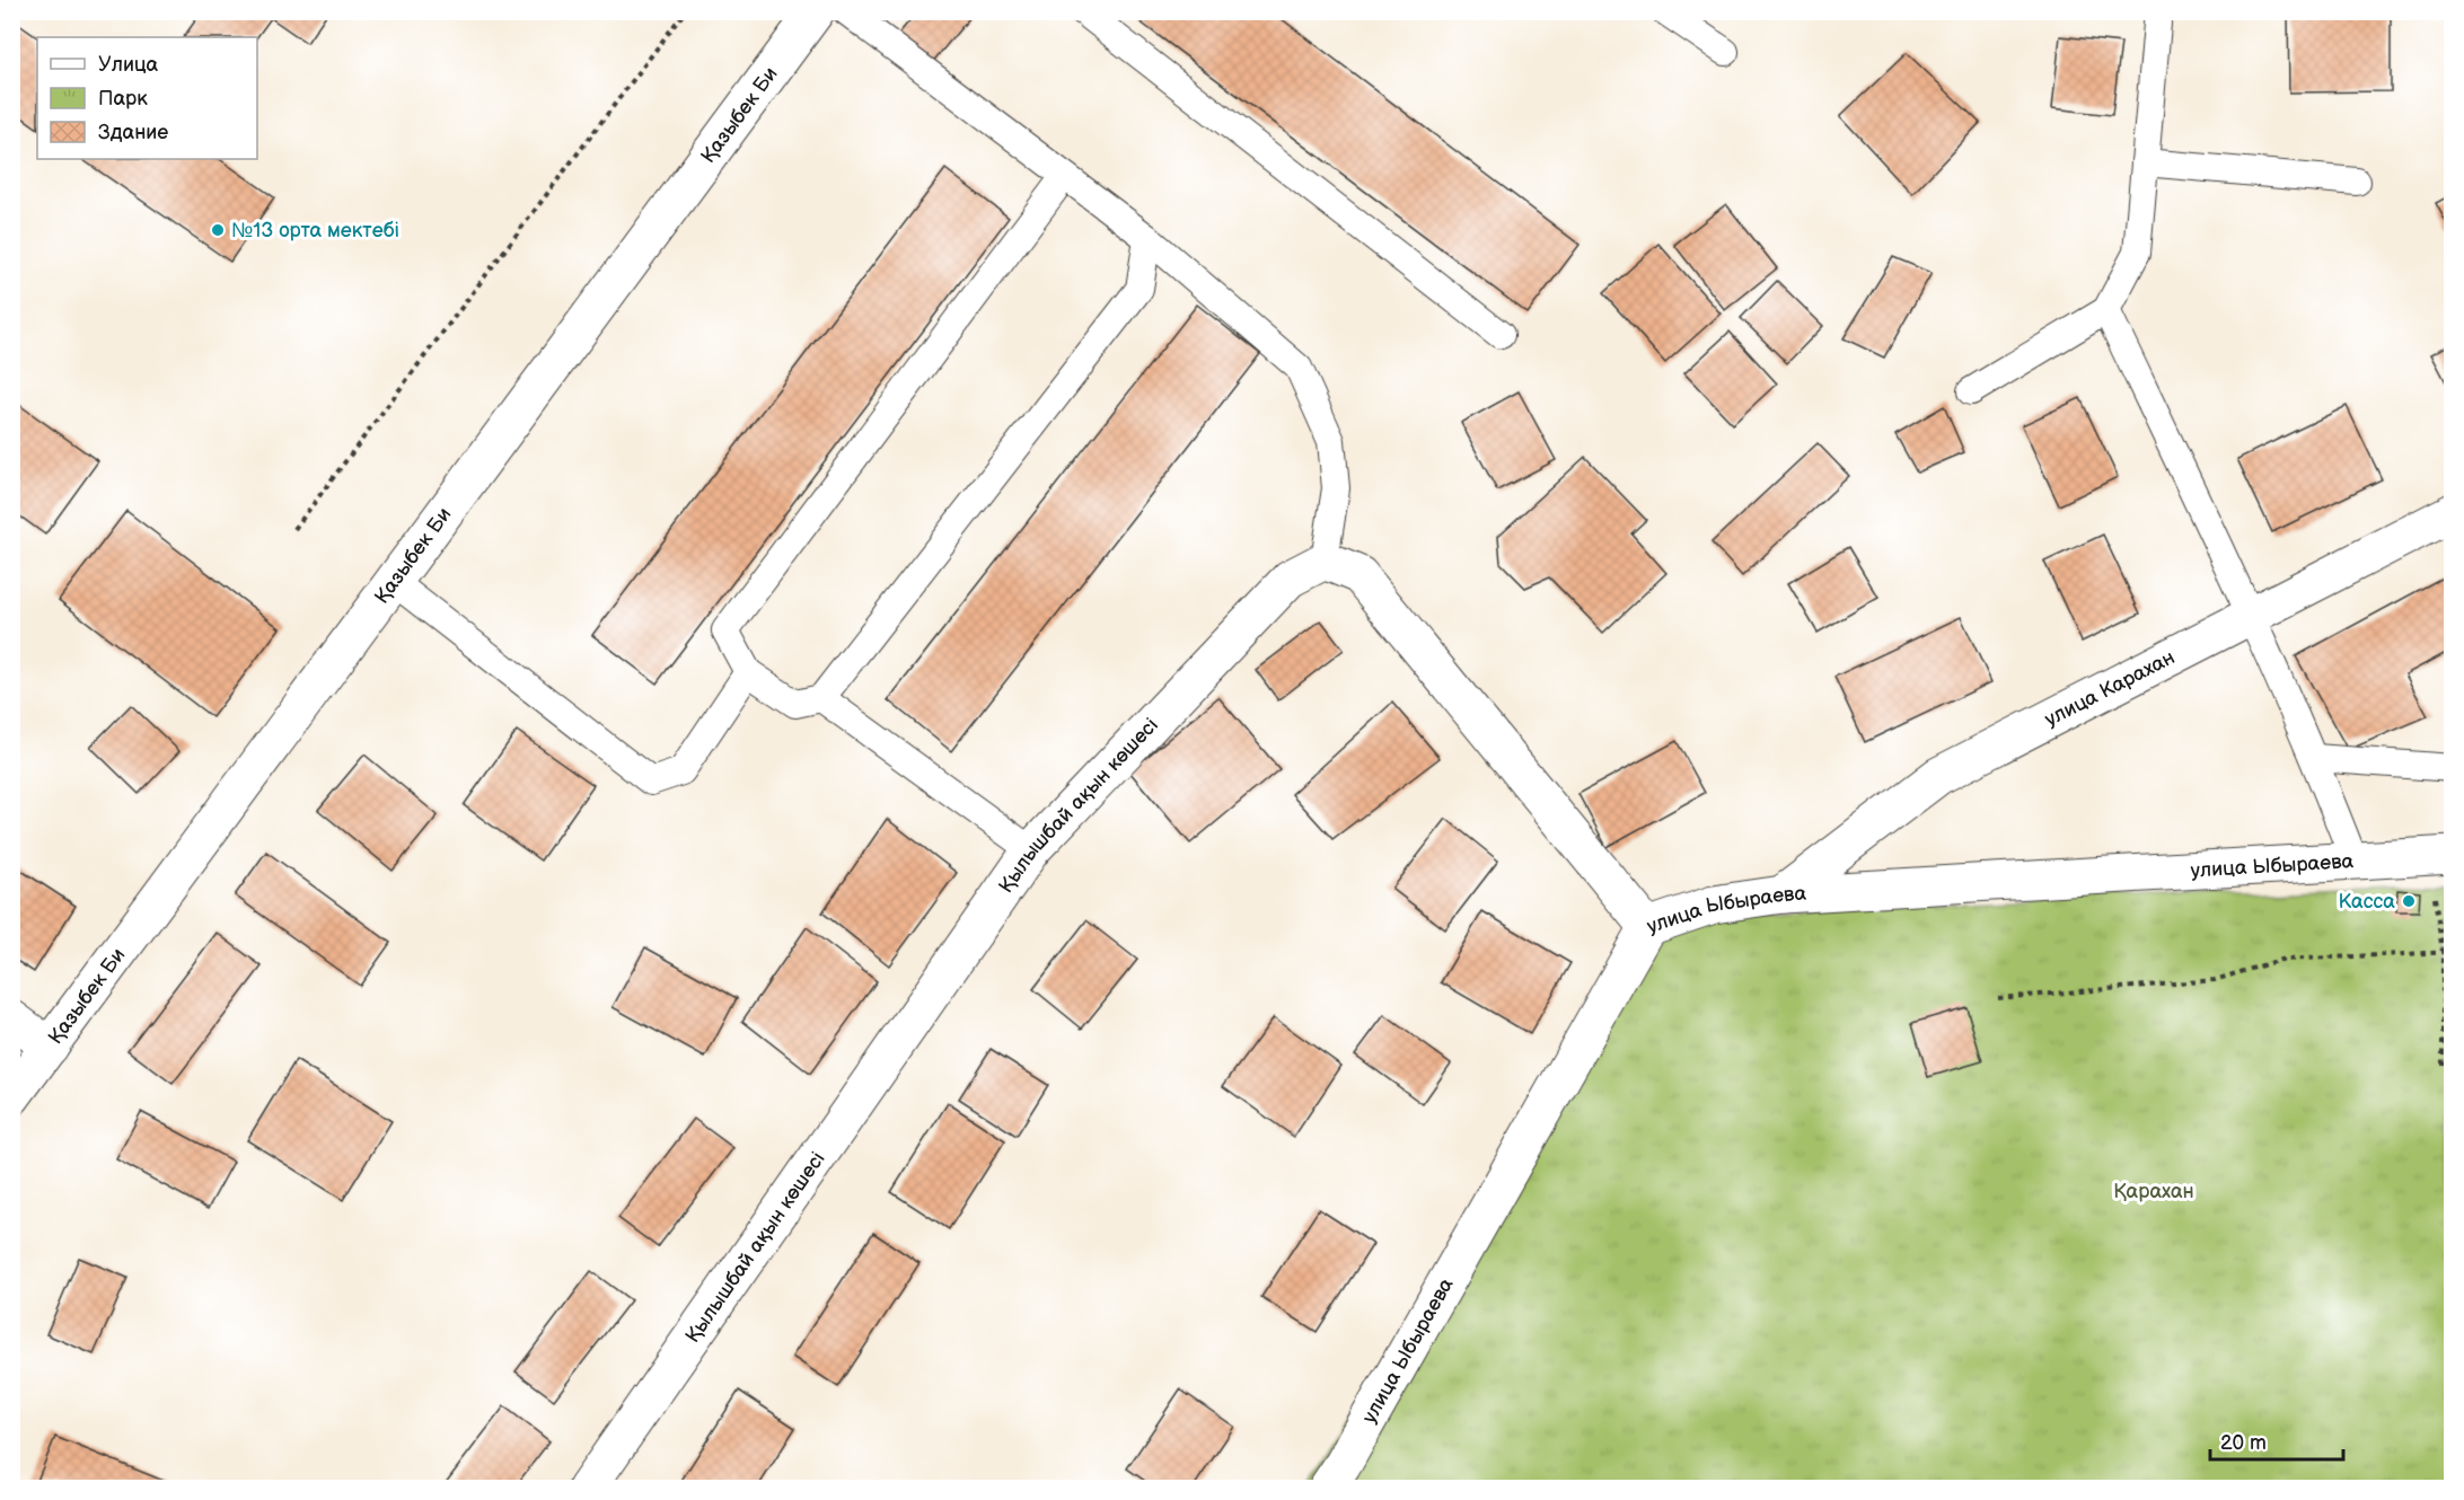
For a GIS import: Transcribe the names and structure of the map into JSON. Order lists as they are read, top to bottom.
{
  "streets": {
    "street": [
      "Қазыбек Би",
      "улица Карахан",
      "Қылышбай ақын көшесі",
      "улица Ыбыраева"
    ]
  },
  "crossings": [
    ["улица Карахан", "улица Ыбыраева"]
  ],
  "parks": ["Қарахан"],
  "places": ["№13 орта мектебі", "Касса"],
  "legend": ["Улица", "Парк", "Здание"],
  "scale_bar": "20 m"
}
